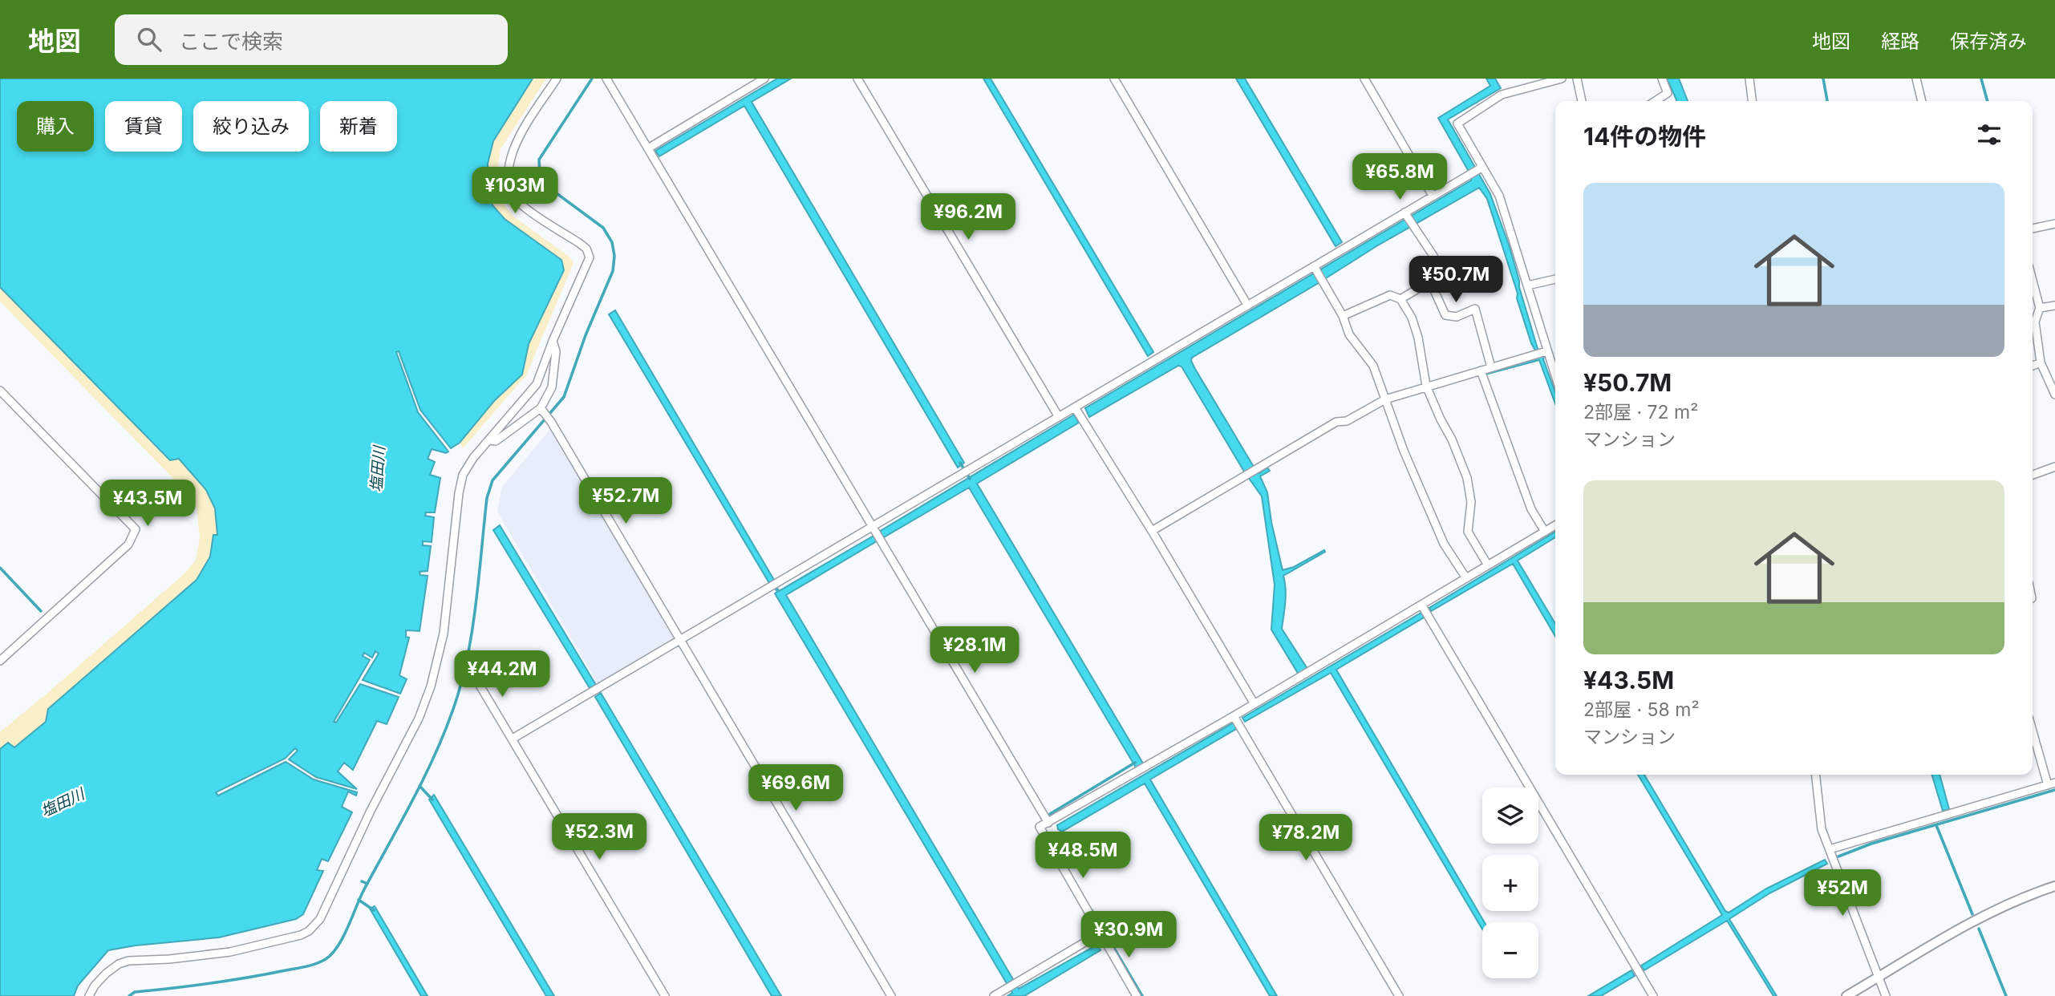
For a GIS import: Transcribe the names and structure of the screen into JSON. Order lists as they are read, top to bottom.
{
  "water": ["塩田川"],
  "page": {
    "header": "地図",
    "search": "ここで検索",
    "nav": ["地図", "経路", "保存済み"],
    "chip": [
      "購入",
      "賃貸",
      "絞り込み",
      "新着"
    ],
    "heading": "14件の物件",
    "price": [
      "¥65.8M",
      "¥103M",
      "¥96.2M",
      "¥50.7M",
      "¥52.7M",
      "¥43.5M",
      "¥28.1M",
      "¥44.2M",
      "¥69.6M",
      "¥52.3M",
      "¥78.2M",
      "¥48.5M",
      "¥52M",
      "¥30.9M"
    ],
    "list": [
      {
        "name": "¥50.7M",
        "note": "2部屋 · 72 m² · マンション"
      },
      {
        "name": "¥43.5M",
        "note": "2部屋 · 58 m² · マンション"
      }
    ],
    "map_buttons": ["+", "−"]
  }
}
